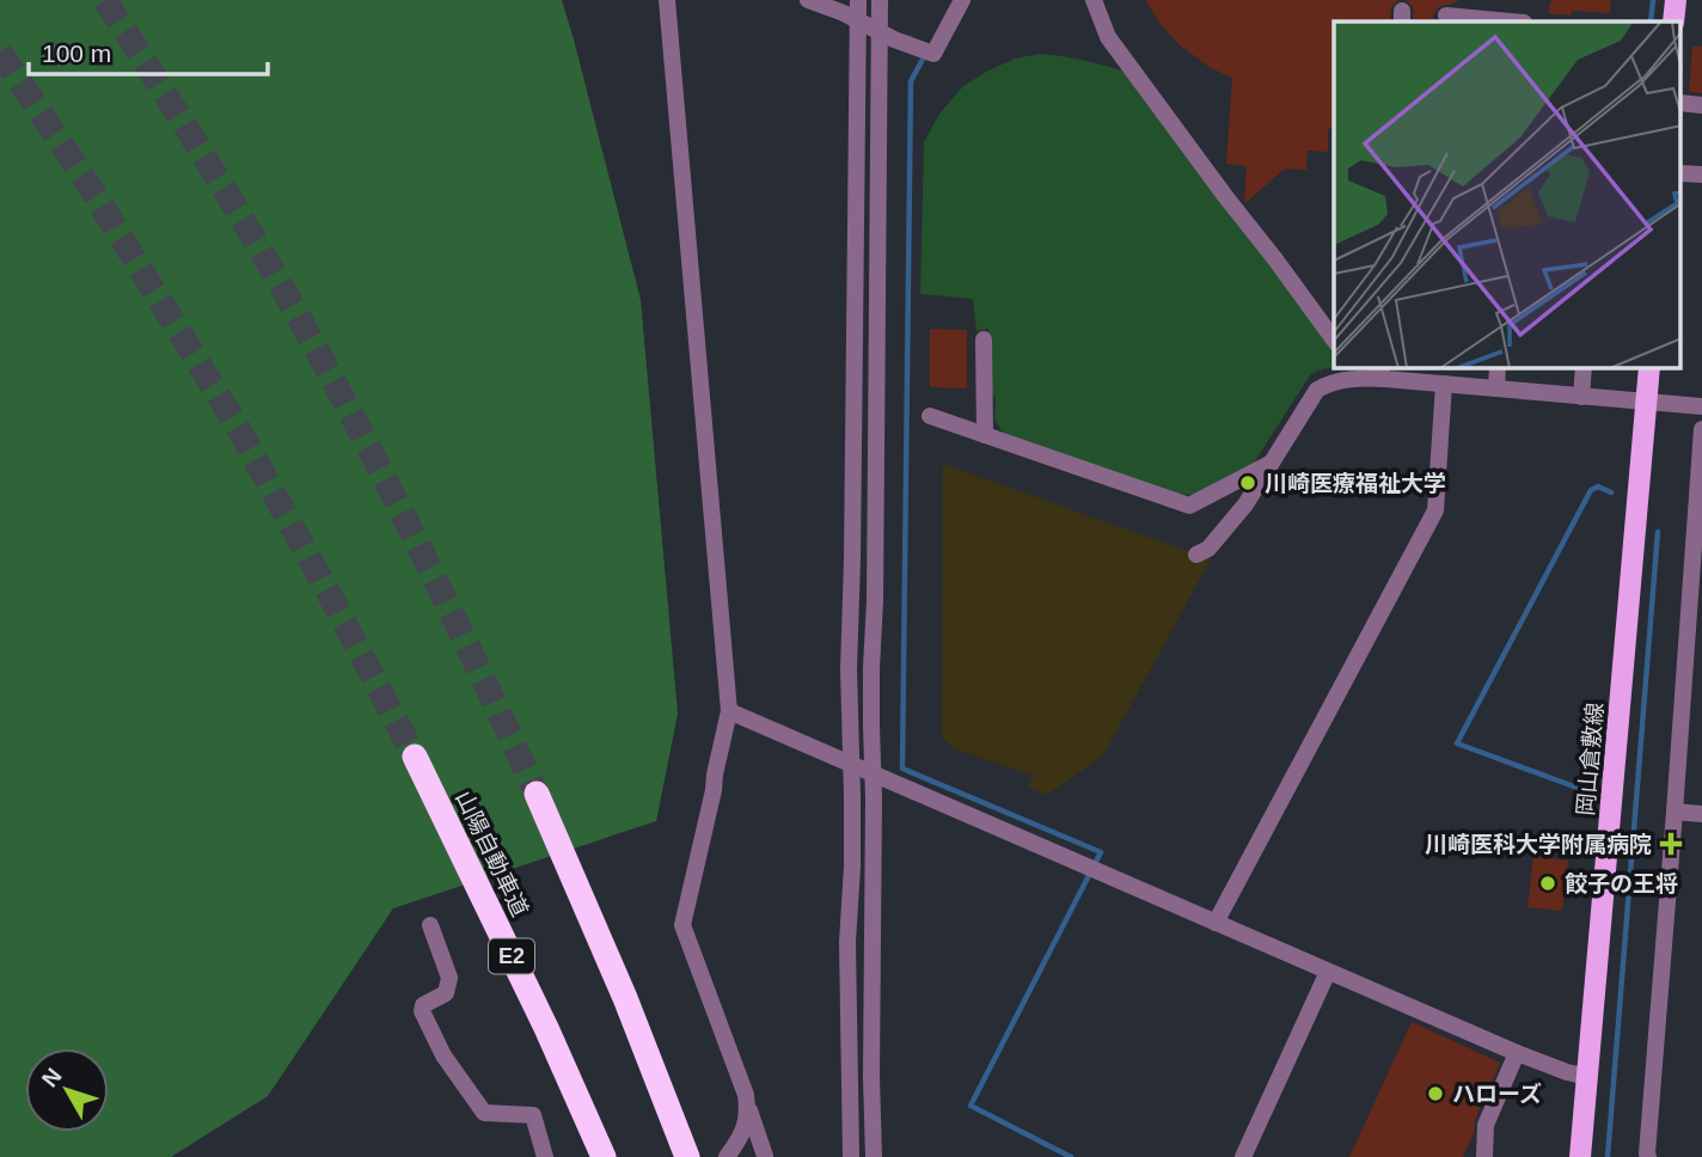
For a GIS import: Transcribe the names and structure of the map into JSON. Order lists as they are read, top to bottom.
{
  "streets": {
    "highway": ["山陽自動車道", "E2"],
    "main road": ["岡山倉敷線"]
  },
  "places": {
    "other": ["川崎医療福祉大学", "餃子の王将", "ハローズ"],
    "health": ["川崎医科大学附属病院"]
  },
  "scale_bar": "100 m",
  "north": "top left"
}
